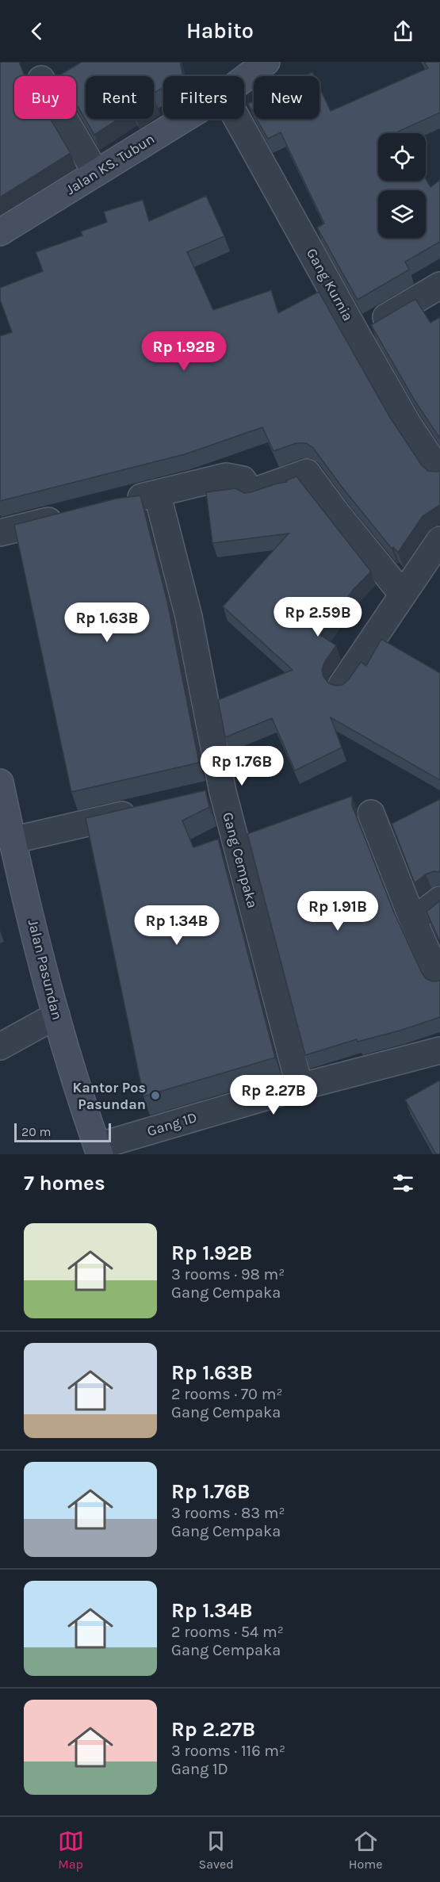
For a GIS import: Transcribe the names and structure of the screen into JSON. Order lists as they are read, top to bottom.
{
  "streets": {
    "street": [
      "Jalan KS. Tubun",
      "Gang Kurnia",
      "Gang Cempaka",
      "Jalan Pasundan",
      "Gang 1D"
    ]
  },
  "crossings": [
    ["Gang Cempaka", "Gang 1D"],
    ["Jalan Pasundan", "Gang 1D"]
  ],
  "places": ["Kantor Pos Pasundan"],
  "scale_bar": "20 m",
  "page": {
    "header": "Habito",
    "chip": [
      "Buy",
      "Rent",
      "Filters",
      "New"
    ],
    "price": [
      "Rp 1.92B",
      "Rp 2.59B",
      "Rp 1.63B",
      "Rp 1.76B",
      "Rp 1.91B",
      "Rp 1.34B",
      "Rp 2.27B"
    ],
    "scale": "20 m",
    "heading": "7 homes",
    "list": [
      {
        "name": "Rp 1.92B",
        "note": "3 rooms · 98 m² · Gang Cempaka"
      },
      {
        "name": "Rp 1.63B",
        "note": "2 rooms · 70 m² · Gang Cempaka"
      },
      {
        "name": "Rp 1.76B",
        "note": "3 rooms · 83 m² · Gang Cempaka"
      },
      {
        "name": "Rp 1.34B",
        "note": "2 rooms · 54 m² · Gang Cempaka"
      },
      {
        "name": "Rp 2.27B",
        "note": "3 rooms · 116 m² · Gang 1D"
      }
    ],
    "tabs": ["Map", "Saved", "Home"]
  }
}
